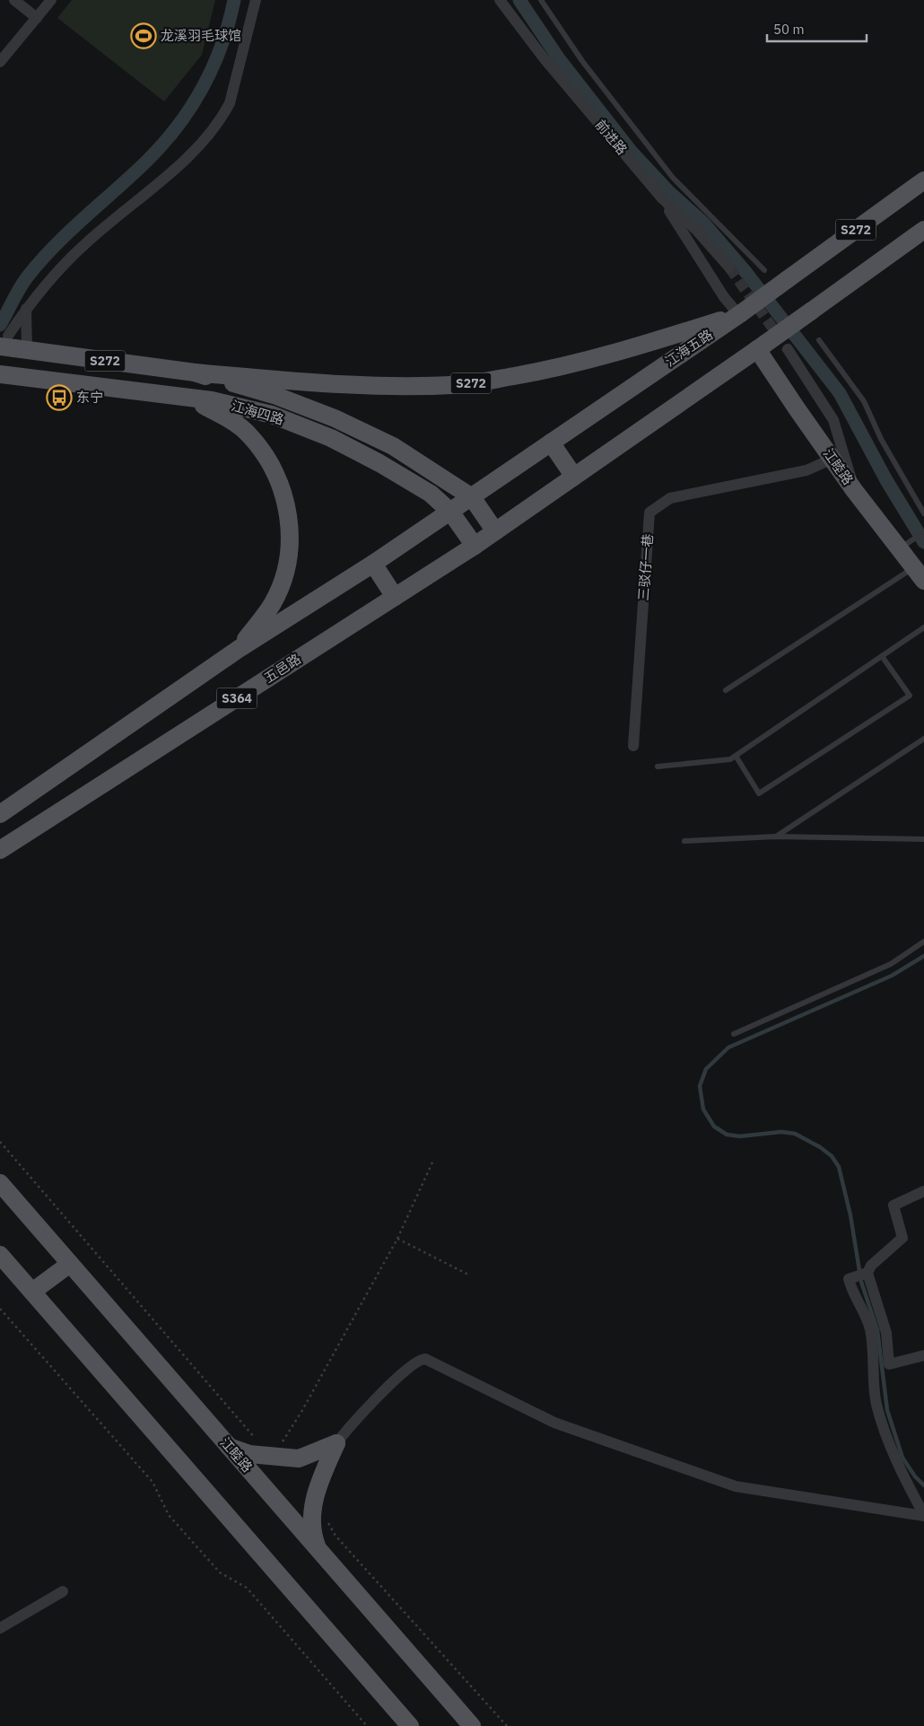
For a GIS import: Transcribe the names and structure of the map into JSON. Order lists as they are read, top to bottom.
{
  "streets": {
    "main road": [
      "S272",
      "江海五路",
      "江海四路",
      "江睦路",
      "五邑路",
      "S364"
    ],
    "street": ["前进路", "三驳仔一巷"]
  },
  "crossings": [
    ["S272", "江海五路"],
    ["S272", "江海四路"],
    ["S272", "江睦路"],
    ["S272", "五邑路"],
    ["江海五路", "江海四路"],
    ["江海五路", "S364"],
    ["江海四路", "五邑路"],
    ["江海四路", "S364"],
    ["江睦路", "三驳仔一巷"]
  ],
  "places": {
    "sports": ["龙溪羽毛球馆"],
    "bus stop": ["东宁"]
  },
  "scale_bar": "50 m"
}
